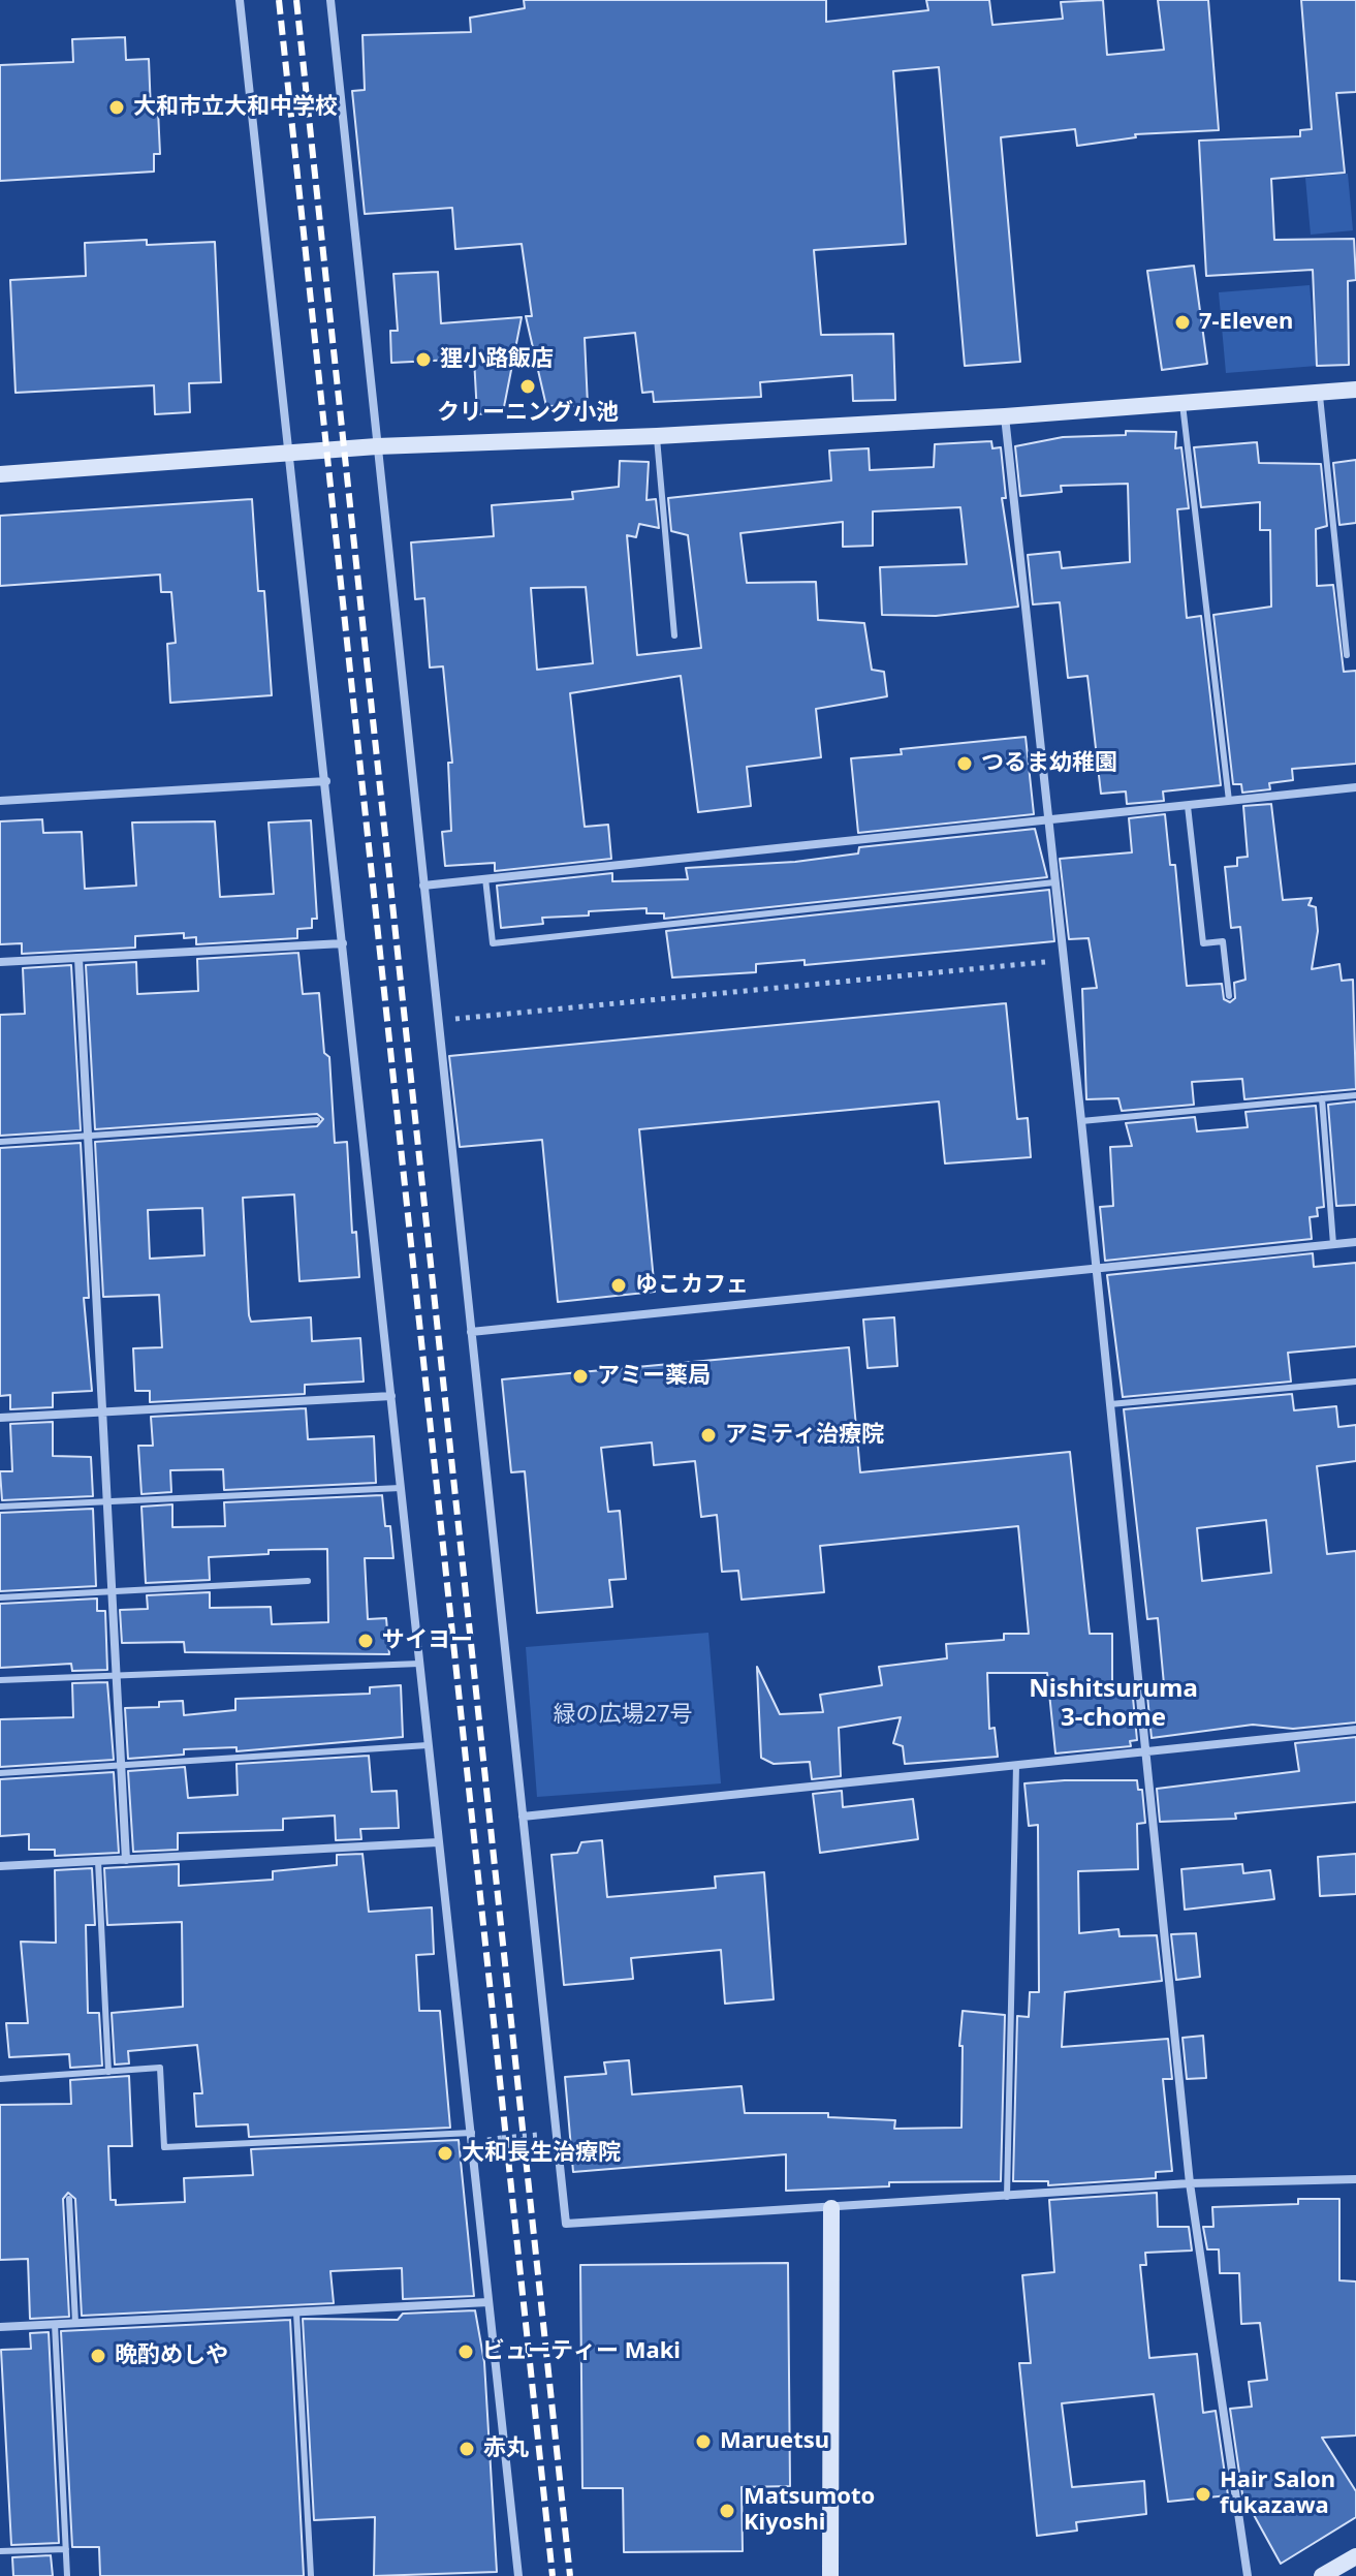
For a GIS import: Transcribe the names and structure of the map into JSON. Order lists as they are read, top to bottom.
{
  "districts": ["Nishitsuruma 3-chome"],
  "parks": ["緑の広場27号"],
  "places": [
    "大和市立大和中学校",
    "7-Eleven",
    "狸小路飯店",
    "クリーニング小池",
    "つるま幼稚園",
    "ゆこカフェ",
    "アミー薬局",
    "アミティ治療院",
    "サイヨー",
    "大和長生治療院",
    "ビューティー Maki",
    "晩酌めしや",
    "Maruetsu",
    "赤丸",
    "Hair Salon fukazawa",
    "Matsumoto Kiyoshi"
  ]
}
